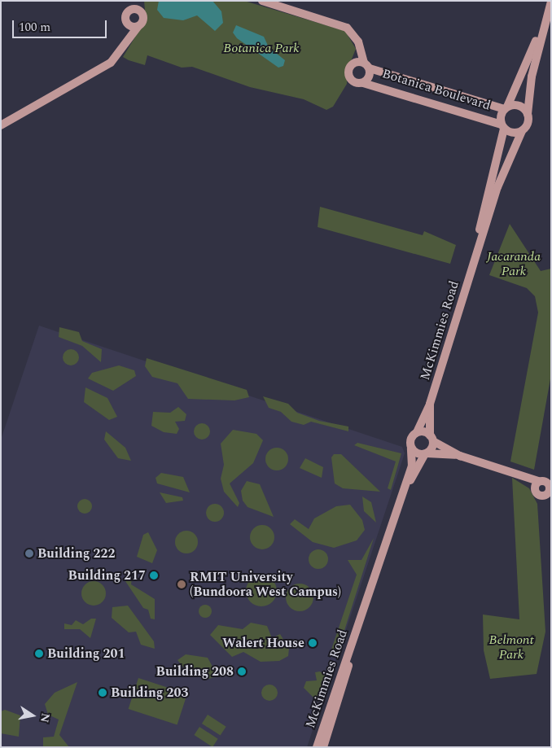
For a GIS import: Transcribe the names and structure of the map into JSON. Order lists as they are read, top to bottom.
{
  "streets": {
    "main road": ["Botanica Boulevard", "McKimmies Road"]
  },
  "crossings": [
    ["Botanica Boulevard", "McKimmies Road"]
  ],
  "parks": ["Botanica Park", "Jacaranda Park", "Belmont Park"],
  "places": [
    "Building 222",
    "Building 217",
    "RMIT University (Bundoora West Campus)",
    "Walert House",
    "Building 201",
    "Building 208",
    "Building 203"
  ],
  "scale_bar": "100 m",
  "north": "right"
}
